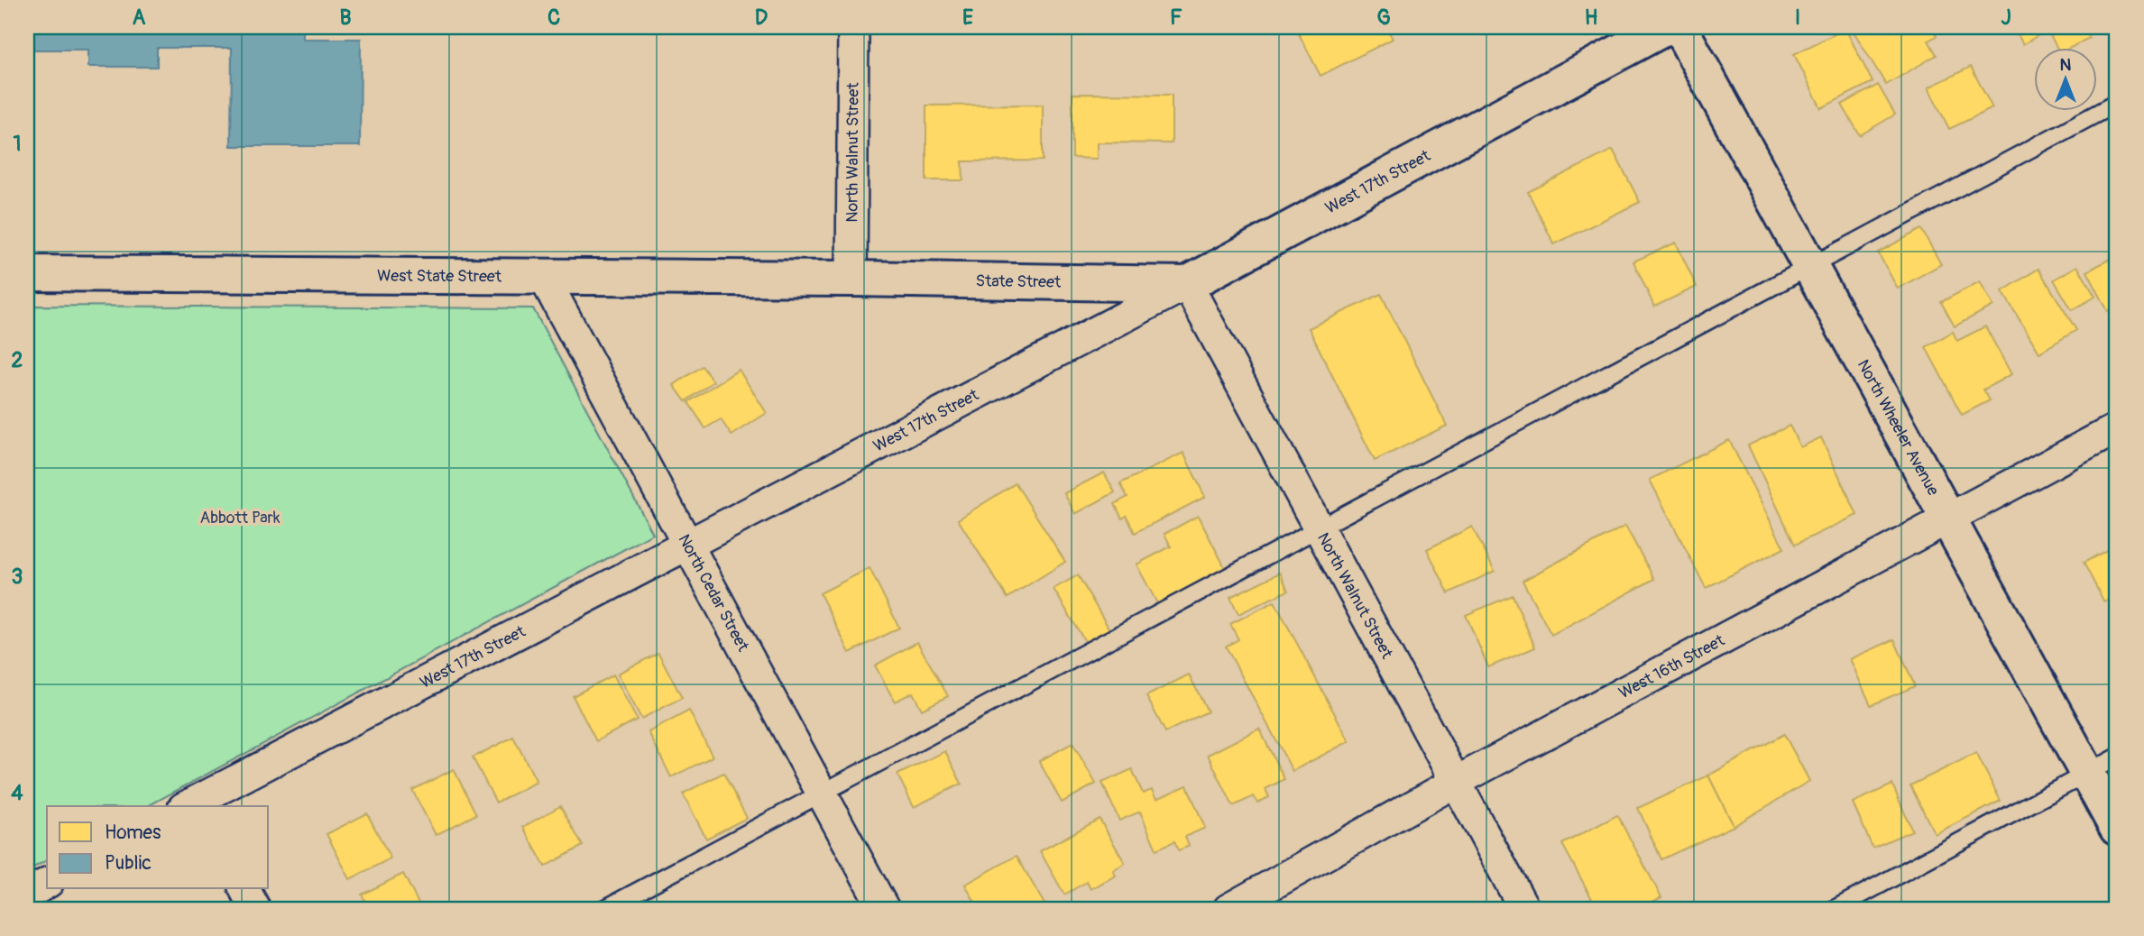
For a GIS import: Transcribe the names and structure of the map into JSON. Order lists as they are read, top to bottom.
{
  "streets": {
    "street": [
      "North Walnut Street",
      "West 17th Street",
      "West State Street",
      "State Street",
      "North Wheeler Avenue",
      "North Cedar Street",
      "West 16th Street"
    ]
  },
  "crossings": [
    ["North Walnut Street", "West 17th Street"],
    ["North Walnut Street", "West State Street"],
    ["North Walnut Street", "State Street"],
    ["North Walnut Street", "West 16th Street"],
    ["West 17th Street", "State Street"],
    ["West 17th Street", "North Cedar Street"],
    ["West State Street", "State Street"],
    ["West State Street", "North Cedar Street"],
    ["North Wheeler Avenue", "West 16th Street"]
  ],
  "parks": ["Abbott Park"],
  "legend": ["Homes", "Public"],
  "north": "top",
  "grid": {
    "columns": [
      "A",
      "B",
      "C",
      "D",
      "E",
      "F",
      "G",
      "H",
      "I",
      "J"
    ],
    "rows": [
      "1",
      "2",
      "3",
      "4"
    ]
  }
}
